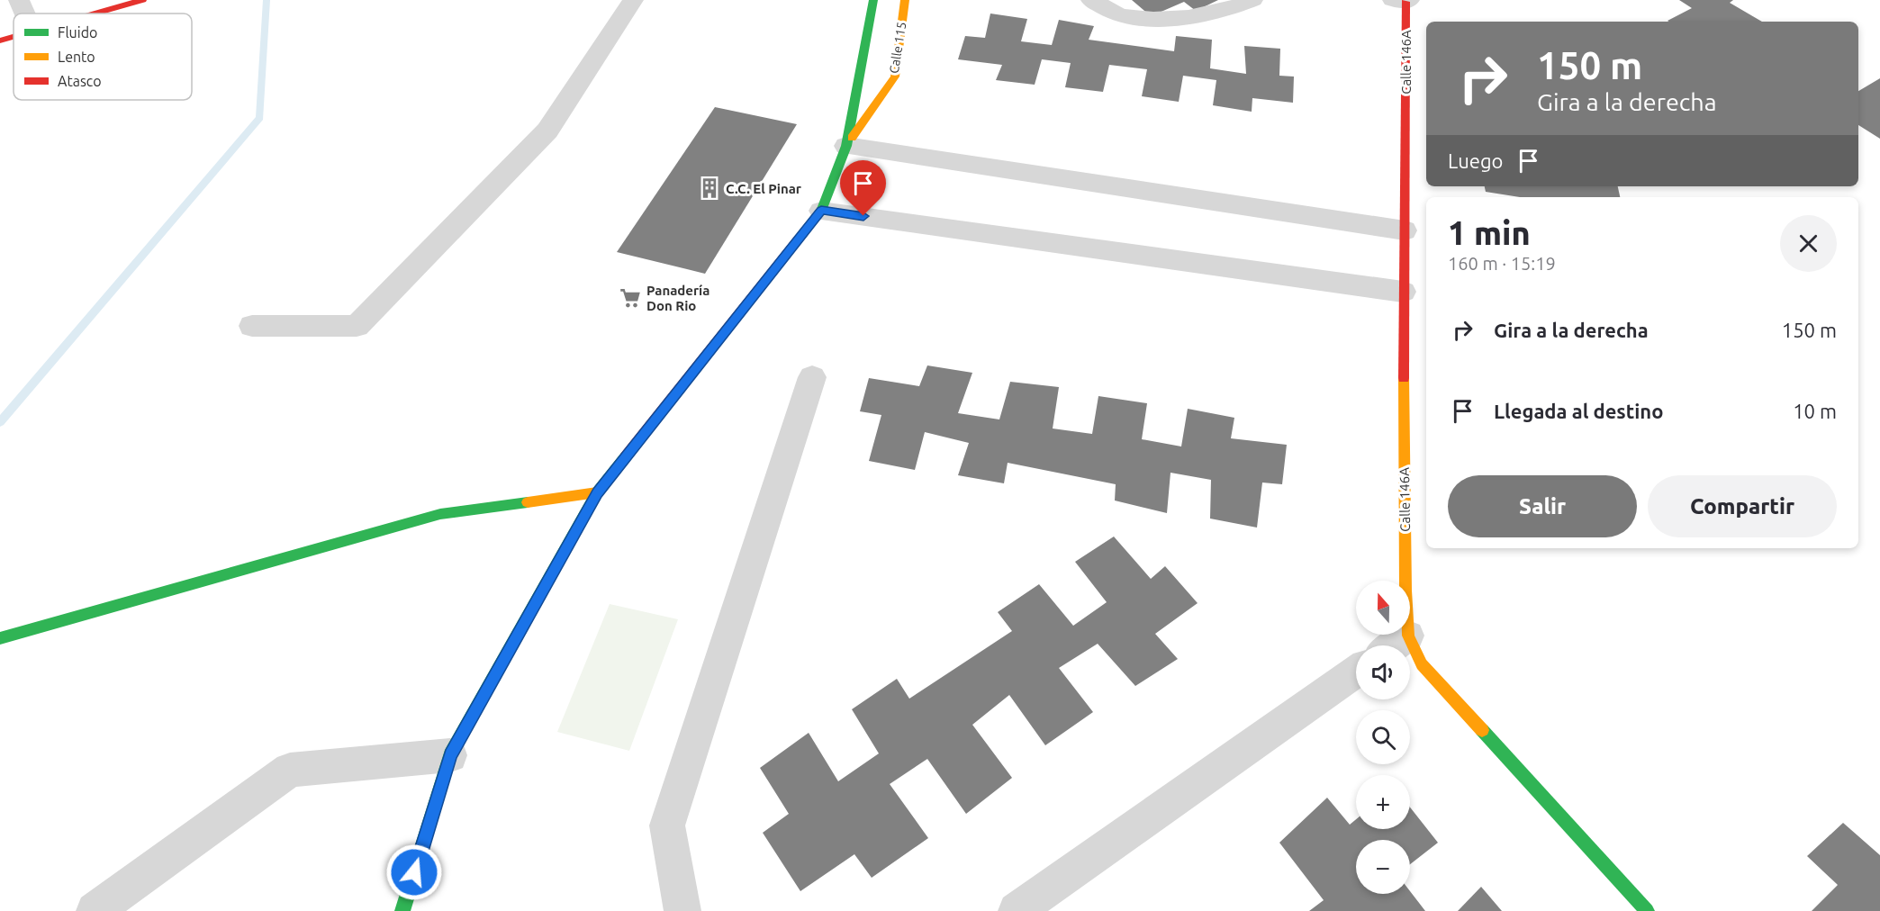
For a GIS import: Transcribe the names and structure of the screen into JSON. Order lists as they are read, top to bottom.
{
  "streets": {
    "street": ["Calle 115", "Calle 146A"]
  },
  "places": {
    "building": ["C.C. El Pinar"],
    "supermarket": ["Panadería Don Rio"]
  },
  "legend": ["Fluido", "Lento", "Atasco"],
  "north": "top",
  "page": {
    "turn": ["150 m", "Gira a la derecha"],
    "then": "Luego",
    "heading": ["1 min", "160 m · 15:19"],
    "list": [
      {
        "name": "Gira a la derecha",
        "value": "150 m"
      },
      {
        "name": "Llegada al destino",
        "value": "10 m"
      }
    ],
    "buttons": ["Salir", "Compartir"],
    "map_buttons": ["+", "−"]
  }
}
